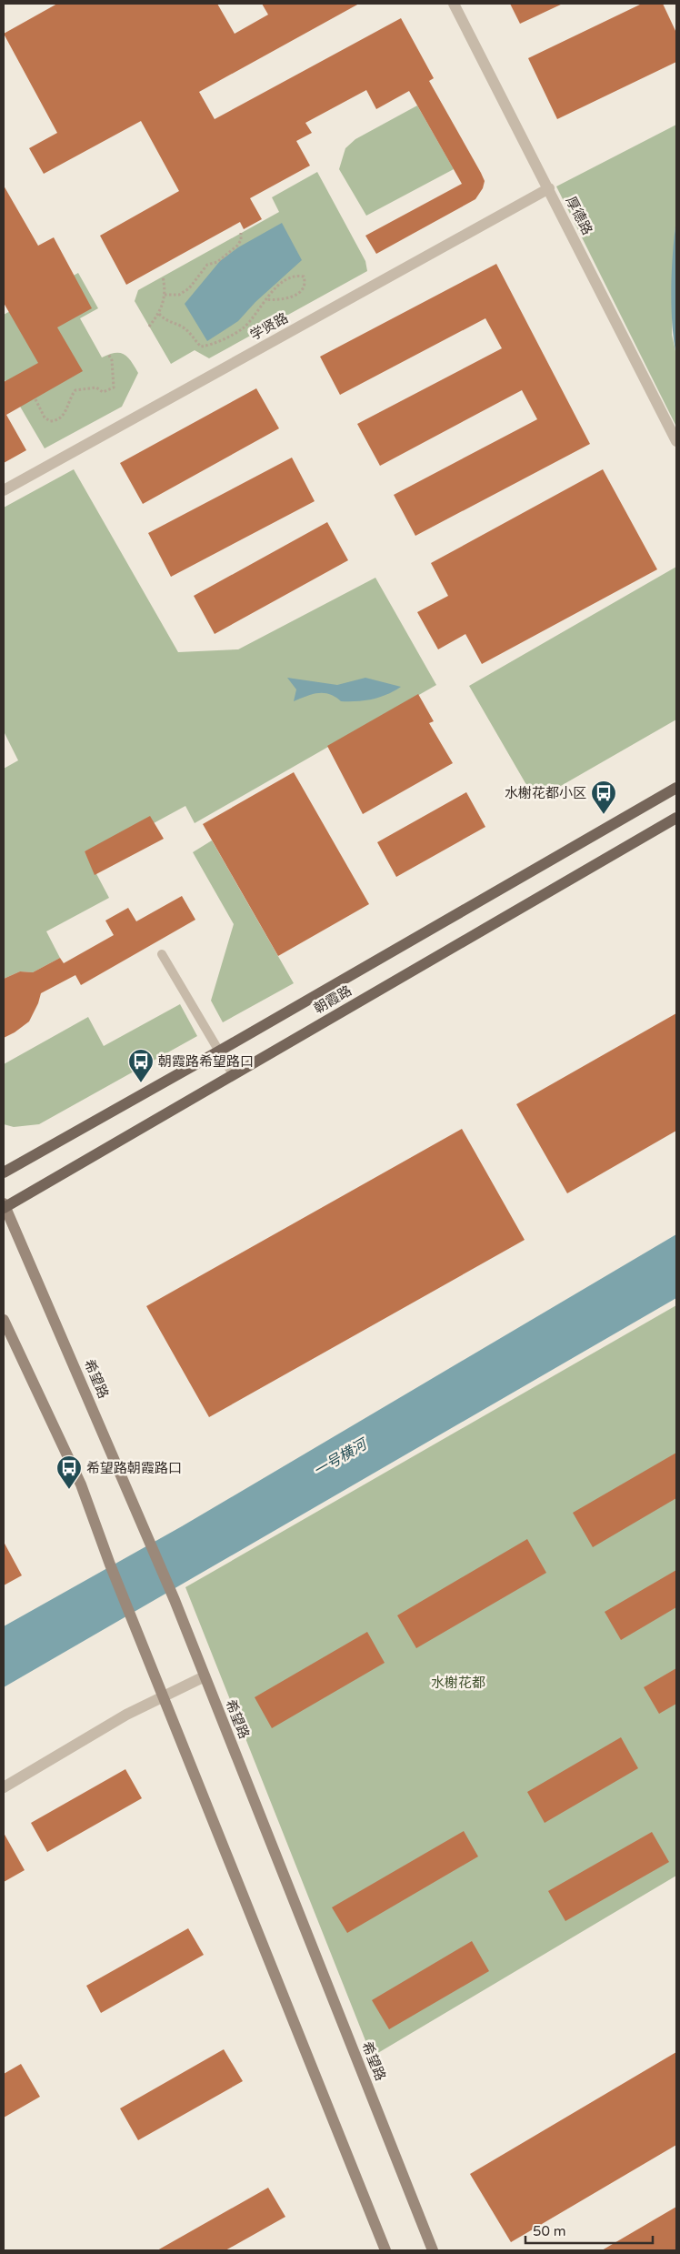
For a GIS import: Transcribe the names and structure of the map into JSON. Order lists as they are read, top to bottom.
{
  "streets": {
    "main road": ["朝霞路", "希望路"],
    "street": ["厚德路", "学贤路"]
  },
  "crossings": [
    ["厚德路", "学贤路"],
    ["朝霞路", "希望路"]
  ],
  "water": ["一号横河"],
  "parks": ["水榭花都"],
  "places": {
    "bus stop": ["水榭花都小区", "朝霞路希望路口", "希望路朝霞路口"]
  },
  "scale_bar": "50 m"
}
